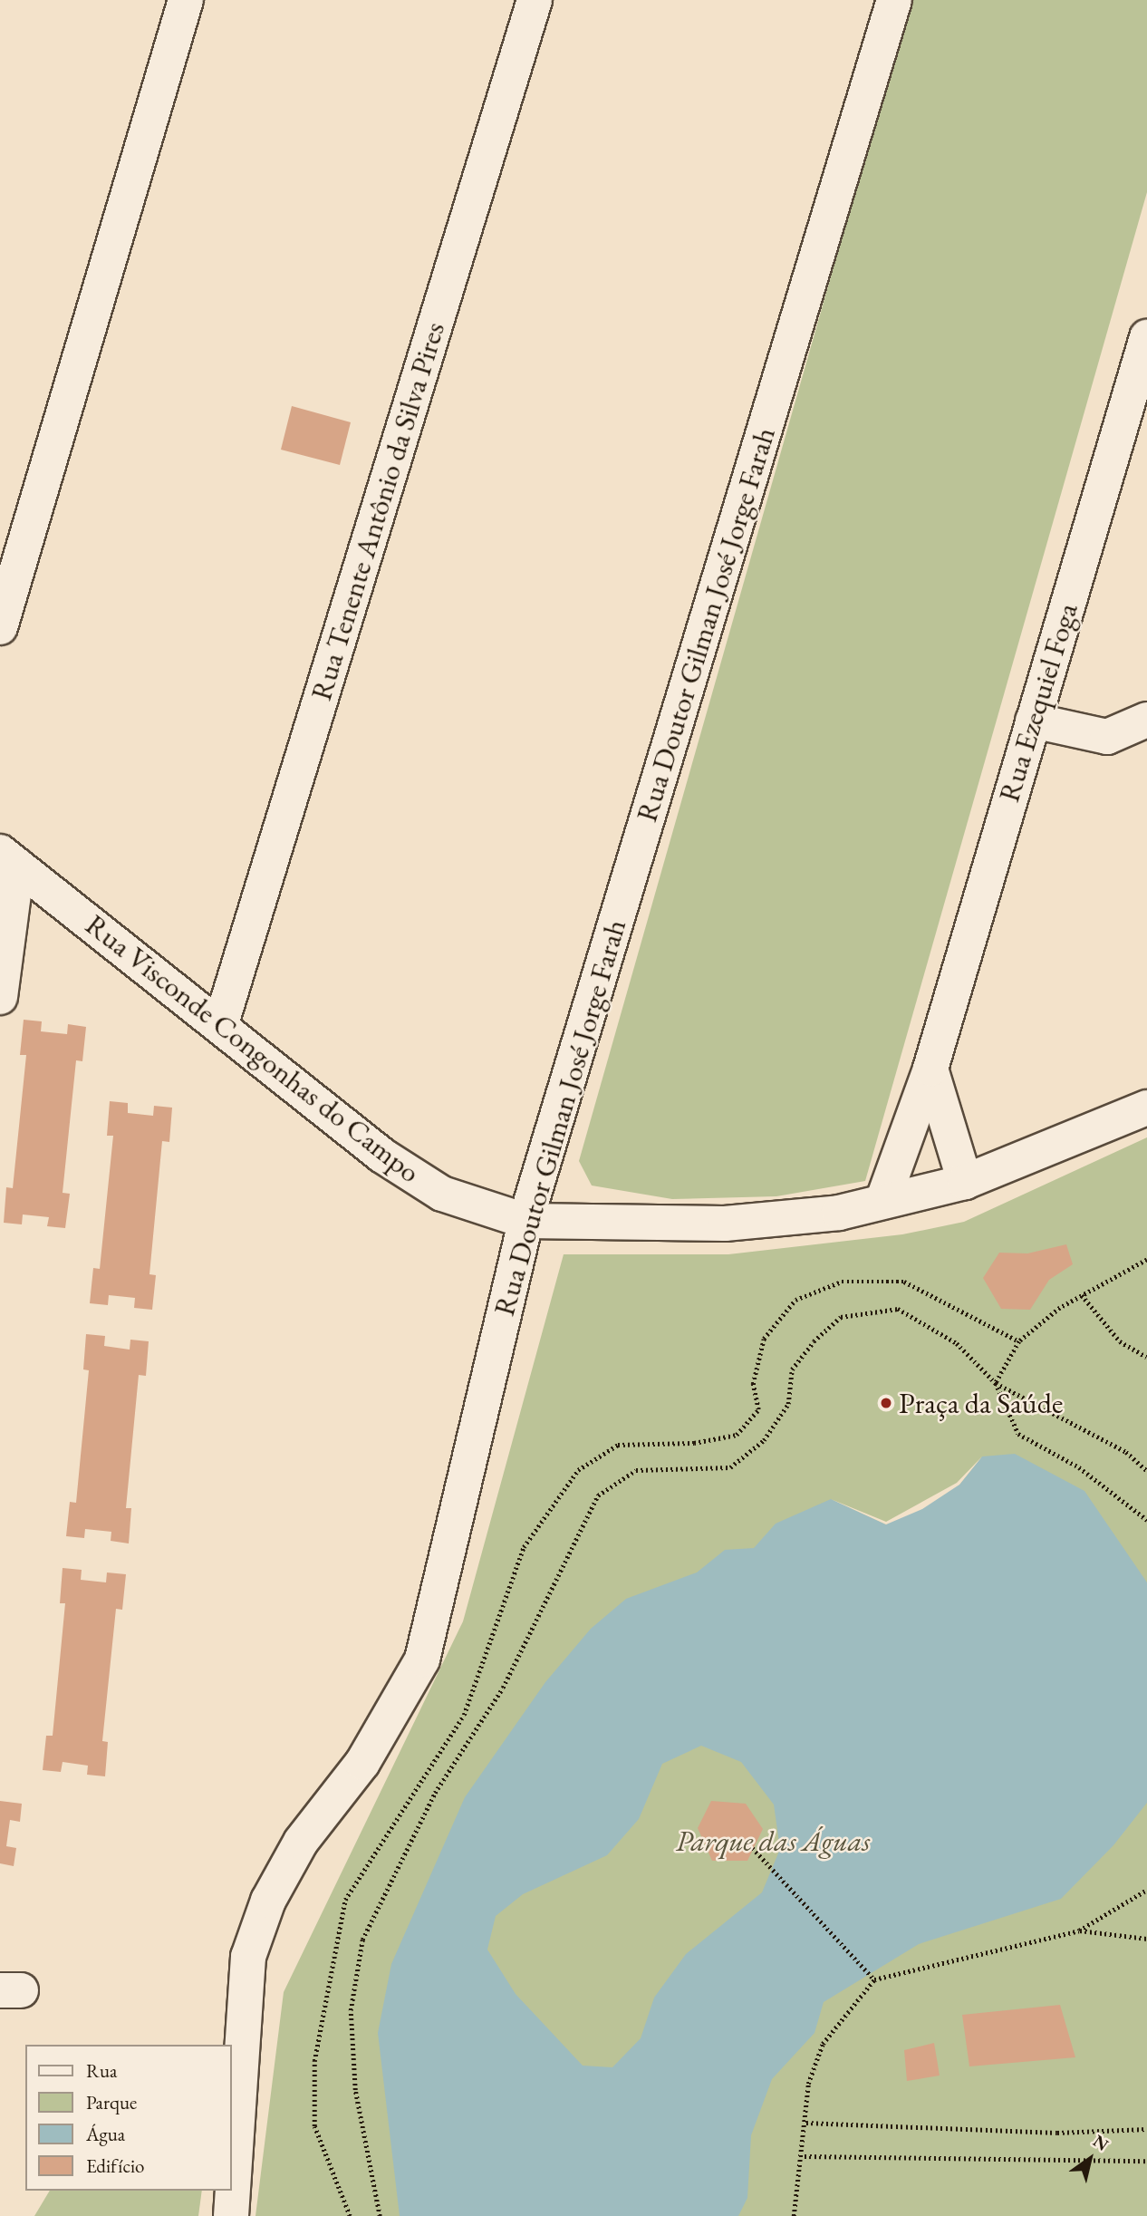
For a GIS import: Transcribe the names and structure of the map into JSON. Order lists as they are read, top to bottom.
{
  "streets": {
    "street": [
      "Rua Tenente Antônio da Silva Pires",
      "Rua Doutor Gilman José Jorge Farah",
      "Rua Ezequiel Foga",
      "Rua Visconde Congonhas do Campo"
    ]
  },
  "crossings": [
    ["Rua Tenente Antônio da Silva Pires", "Rua Visconde Congonhas do Campo"],
    ["Rua Doutor Gilman José Jorge Farah", "Rua Visconde Congonhas do Campo"],
    ["Rua Ezequiel Foga", "Rua Visconde Congonhas do Campo"]
  ],
  "parks": ["Parque das Águas"],
  "places": ["Praça da Saúde"],
  "legend": [
    "Rua",
    "Parque",
    "Água",
    "Edifício"
  ],
  "north": "top right"
}
